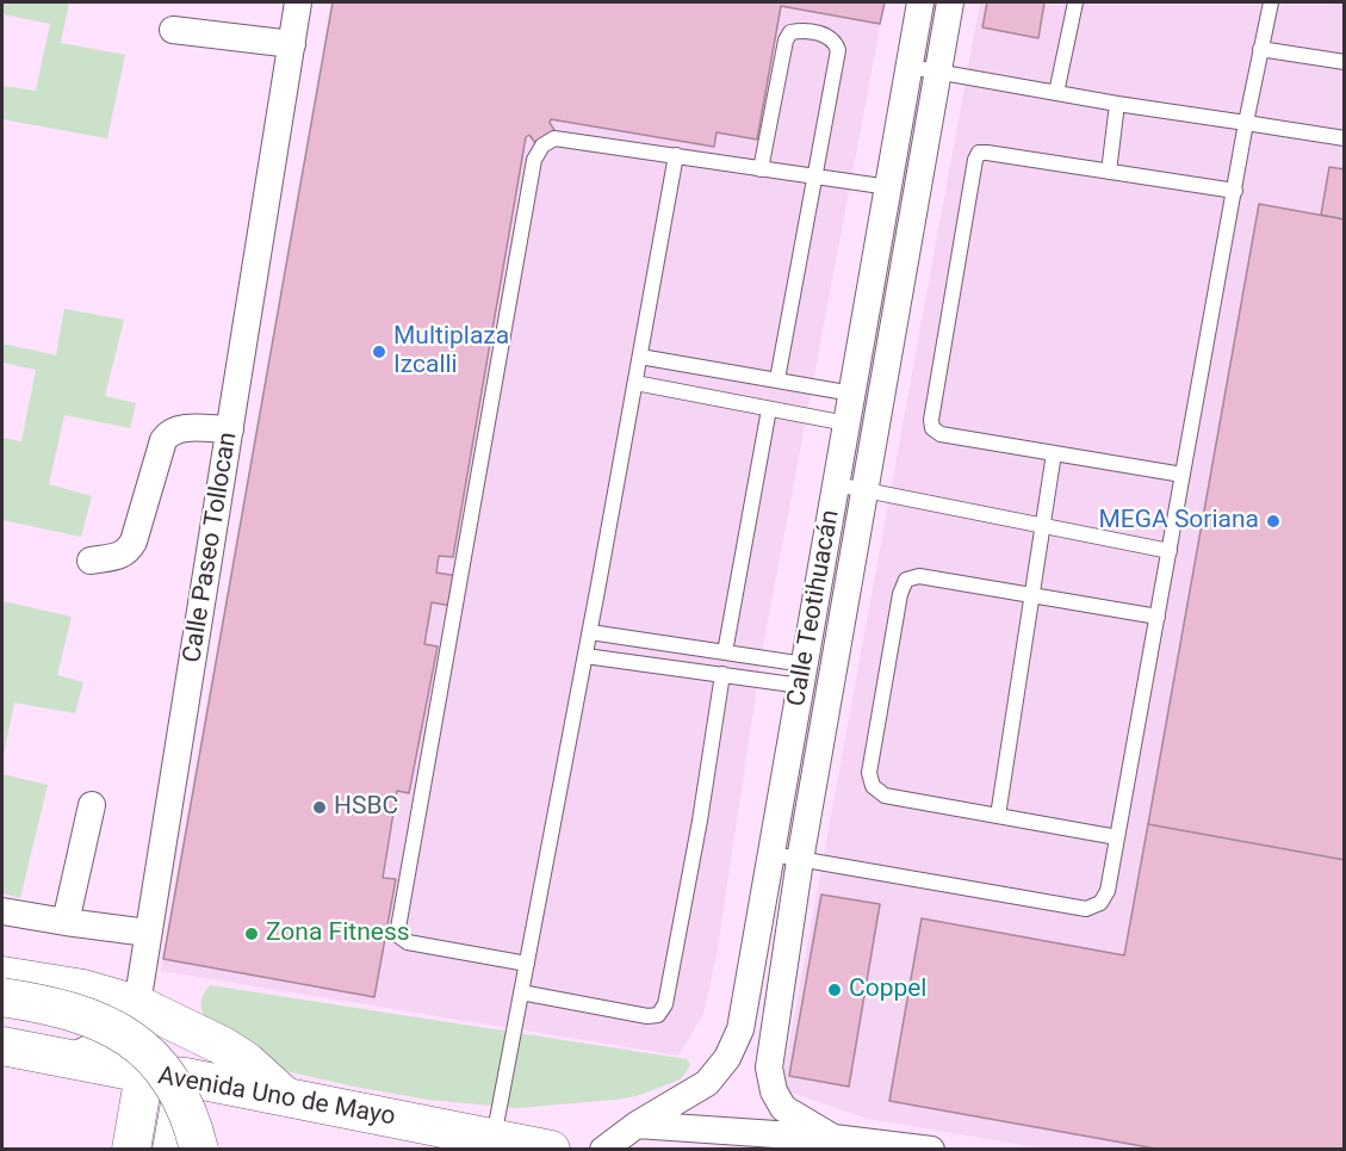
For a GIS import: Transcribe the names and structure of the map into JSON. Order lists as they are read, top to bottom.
{
  "streets": {
    "main road": ["Avenida Uno de Mayo"],
    "street": ["Calle Paseo Tollocan", "Calle Teotihuacán"]
  },
  "places": [
    "Multiplaza Izcalli",
    "MEGA Soriana",
    "HSBC",
    "Zona Fitness",
    "Coppel"
  ]
}
